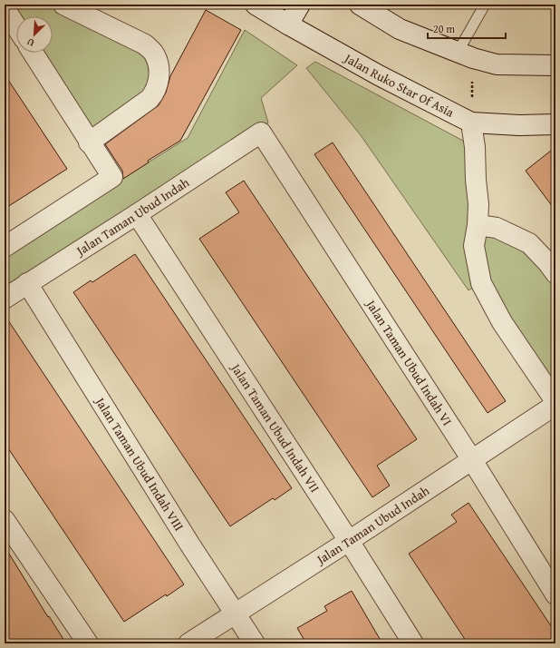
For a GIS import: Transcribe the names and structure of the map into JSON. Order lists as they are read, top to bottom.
{
  "streets": {
    "street": [
      "Jalan Ruko Star Of Asia",
      "Jalan Taman Ubud Indah",
      "Jalan Taman Ubud Indah VI",
      "Jalan Taman Ubud Indah VII",
      "Jalan Taman Ubud Indah VIII"
    ]
  },
  "crossings": [
    ["Jalan Taman Ubud Indah", "Jalan Taman Ubud Indah VI"],
    ["Jalan Taman Ubud Indah", "Jalan Taman Ubud Indah VII"],
    ["Jalan Taman Ubud Indah", "Jalan Taman Ubud Indah VIII"]
  ],
  "scale_bar": "20 m",
  "north": "bottom left"
}
